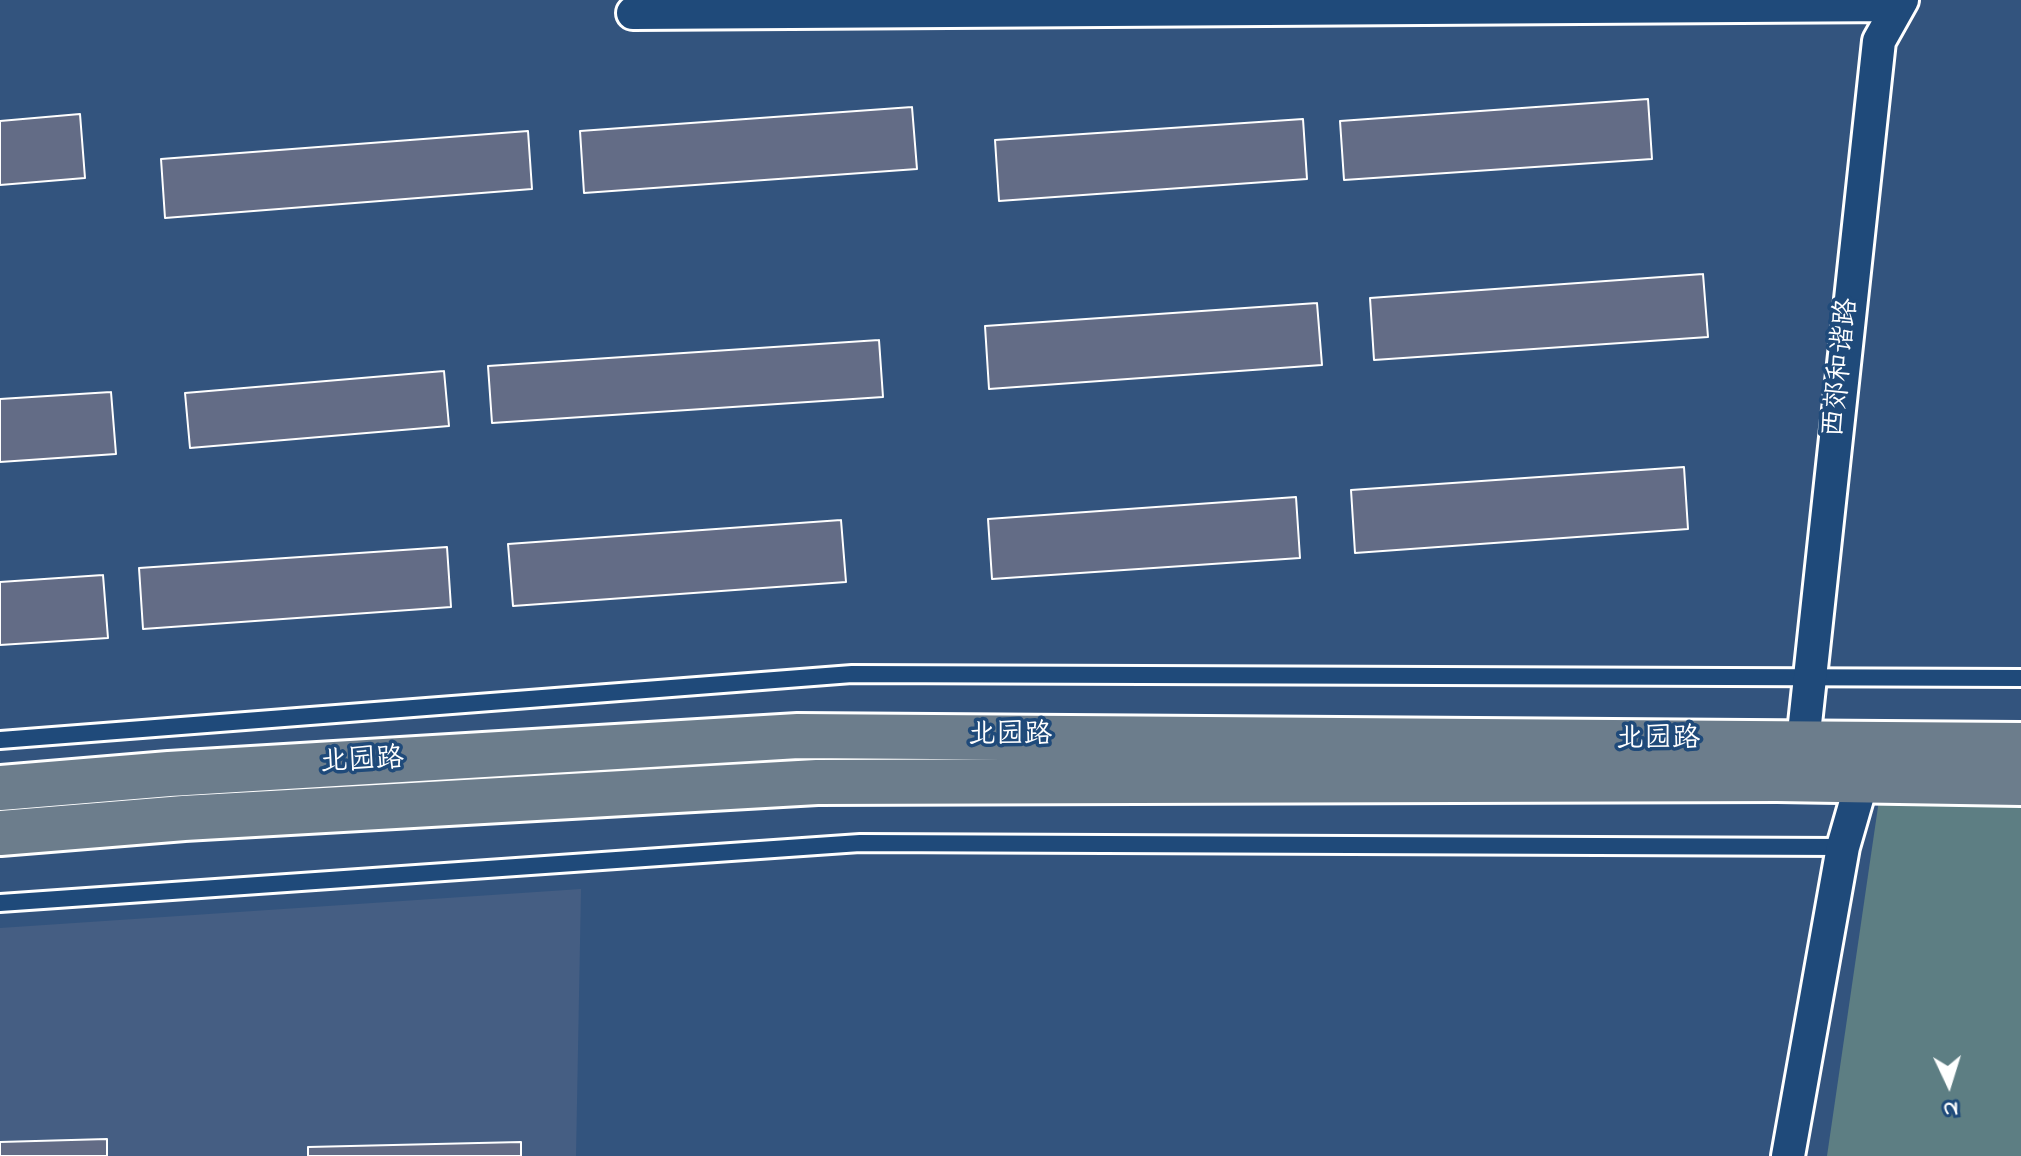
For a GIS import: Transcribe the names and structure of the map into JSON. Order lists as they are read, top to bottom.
{
  "streets": {
    "main road": ["北园路"],
    "street": ["西郊和谐路"]
  },
  "crossings": [
    ["西郊和谐路", "北园路"]
  ],
  "north": "bottom"
}
